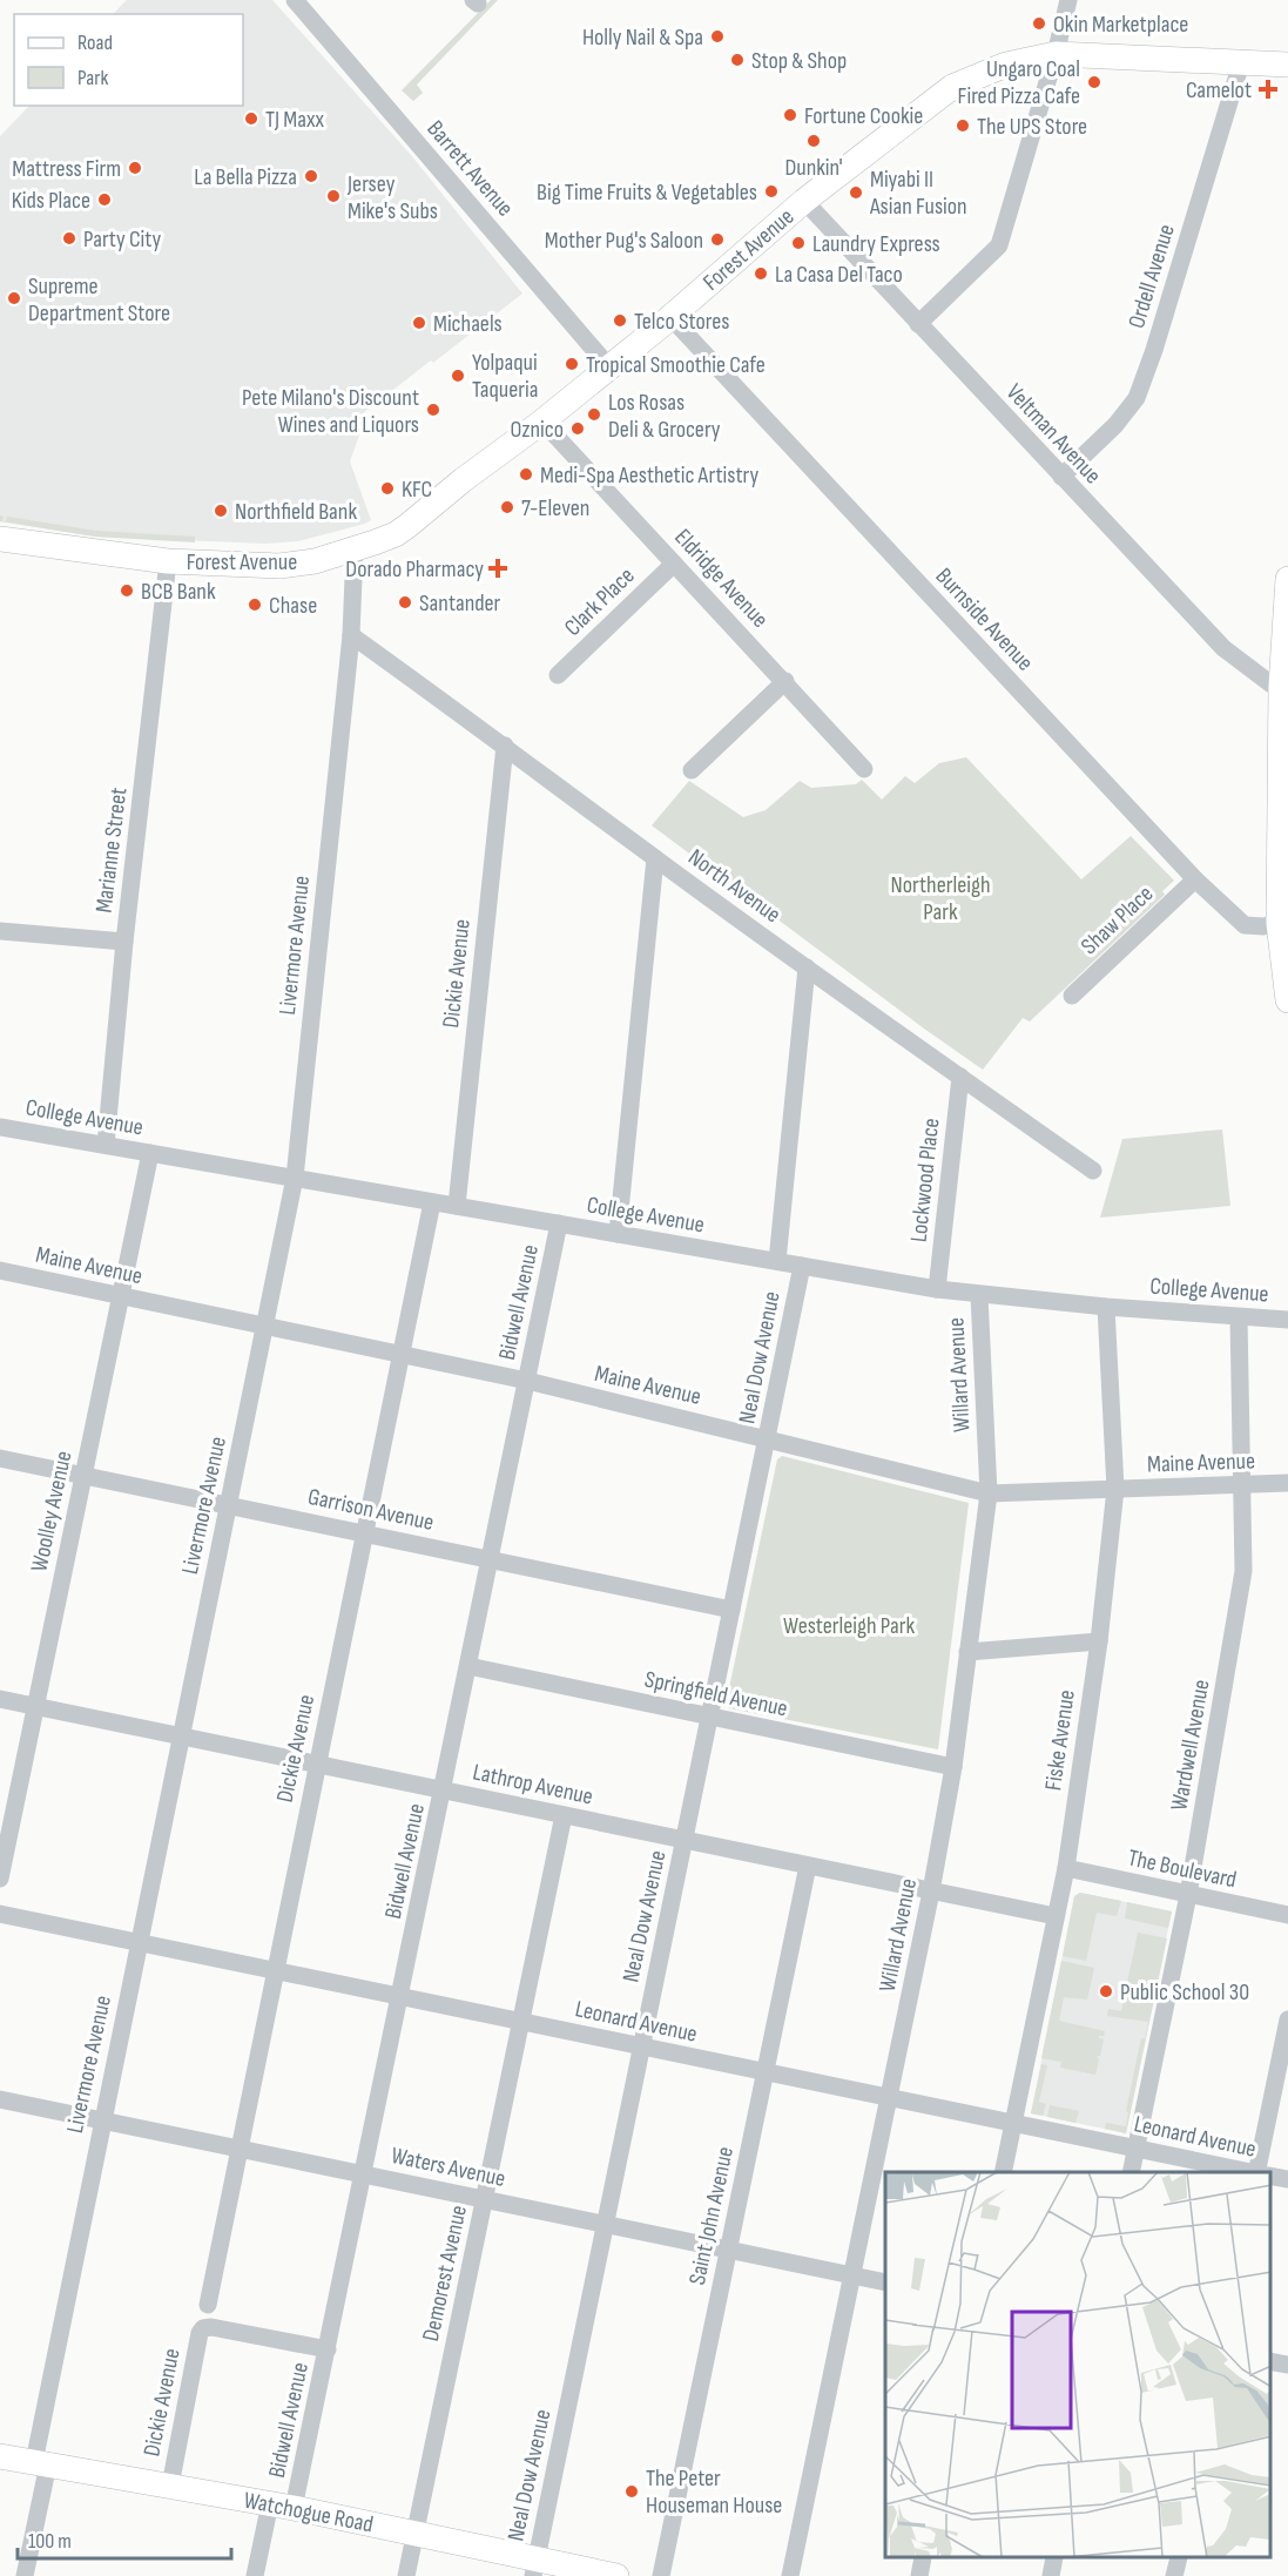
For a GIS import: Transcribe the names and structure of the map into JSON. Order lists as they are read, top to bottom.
{
  "streets": {
    "main road": ["Forest Avenue", "Watchogue Road"],
    "street": [
      "Barrett Avenue",
      "Ordell Avenue",
      "Veltman Avenue",
      "Eldridge Avenue",
      "Clark Place",
      "Burnside Avenue",
      "Marianne Street",
      "North Avenue",
      "Shaw Place",
      "Livermore Avenue",
      "Dickie Avenue",
      "College Avenue",
      "Lockwood Place",
      "Maine Avenue",
      "Bidwell Avenue",
      "Neal Dow Avenue",
      "Willard Avenue",
      "Garrison Avenue",
      "Woolley Avenue",
      "Springfield Avenue",
      "Fiske Avenue",
      "Wardwell Avenue",
      "Lathrop Avenue",
      "The Boulevard",
      "Leonard Avenue",
      "Waters Avenue",
      "Saint John Avenue",
      "Demorest Avenue"
    ]
  },
  "crossings": [
    ["Barrett Avenue", "Forest Avenue"],
    ["Forest Avenue", "Ordell Avenue"],
    ["Forest Avenue", "Veltman Avenue"],
    ["Forest Avenue", "Eldridge Avenue"],
    ["Forest Avenue", "Burnside Avenue"],
    ["Forest Avenue", "Marianne Street"],
    ["Forest Avenue", "Livermore Avenue"],
    ["Ordell Avenue", "Veltman Avenue"],
    ["Eldridge Avenue", "Clark Place"],
    ["Burnside Avenue", "Shaw Place"],
    ["Marianne Street", "College Avenue"],
    ["North Avenue", "Livermore Avenue"],
    ["North Avenue", "Dickie Avenue"],
    ["North Avenue", "Lockwood Place"],
    ["North Avenue", "Neal Dow Avenue"],
    ["Livermore Avenue", "College Avenue"],
    ["Livermore Avenue", "Maine Avenue"],
    ["Livermore Avenue", "Garrison Avenue"],
    ["Livermore Avenue", "Lathrop Avenue"],
    ["Livermore Avenue", "Leonard Avenue"],
    ["Livermore Avenue", "Waters Avenue"],
    ["Livermore Avenue", "Watchogue Road"],
    ["Dickie Avenue", "College Avenue"],
    ["Dickie Avenue", "Maine Avenue"],
    ["Dickie Avenue", "Bidwell Avenue"],
    ["Dickie Avenue", "Garrison Avenue"],
    ["Dickie Avenue", "Lathrop Avenue"],
    ["Dickie Avenue", "Leonard Avenue"],
    ["Dickie Avenue", "Waters Avenue"],
    ["Dickie Avenue", "Watchogue Road"],
    ["College Avenue", "Lockwood Place"],
    ["College Avenue", "Bidwell Avenue"],
    ["College Avenue", "Neal Dow Avenue"],
    ["College Avenue", "Willard Avenue"],
    ["College Avenue", "Woolley Avenue"],
    ["College Avenue", "Fiske Avenue"],
    ["College Avenue", "Wardwell Avenue"],
    ["Maine Avenue", "Bidwell Avenue"],
    ["Maine Avenue", "Neal Dow Avenue"],
    ["Maine Avenue", "Willard Avenue"],
    ["Maine Avenue", "Woolley Avenue"],
    ["Maine Avenue", "Fiske Avenue"],
    ["Maine Avenue", "Wardwell Avenue"],
    ["Bidwell Avenue", "Garrison Avenue"],
    ["Bidwell Avenue", "Springfield Avenue"],
    ["Bidwell Avenue", "Lathrop Avenue"],
    ["Bidwell Avenue", "Leonard Avenue"],
    ["Bidwell Avenue", "Waters Avenue"],
    ["Bidwell Avenue", "Watchogue Road"],
    ["Neal Dow Avenue", "Garrison Avenue"],
    ["Neal Dow Avenue", "Springfield Avenue"],
    ["Neal Dow Avenue", "Lathrop Avenue"],
    ["Neal Dow Avenue", "Leonard Avenue"],
    ["Neal Dow Avenue", "Waters Avenue"],
    ["Neal Dow Avenue", "Watchogue Road"],
    ["Willard Avenue", "Springfield Avenue"],
    ["Willard Avenue", "Lathrop Avenue"],
    ["Willard Avenue", "Leonard Avenue"],
    ["Willard Avenue", "Waters Avenue"],
    ["Garrison Avenue", "Woolley Avenue"],
    ["Woolley Avenue", "Lathrop Avenue"],
    ["Fiske Avenue", "Lathrop Avenue"],
    ["Fiske Avenue", "The Boulevard"],
    ["Fiske Avenue", "Leonard Avenue"],
    ["Wardwell Avenue", "The Boulevard"],
    ["Wardwell Avenue", "Leonard Avenue"],
    ["Lathrop Avenue", "Saint John Avenue"],
    ["Lathrop Avenue", "Demorest Avenue"],
    ["Leonard Avenue", "Saint John Avenue"],
    ["Leonard Avenue", "Demorest Avenue"],
    ["Waters Avenue", "Saint John Avenue"],
    ["Waters Avenue", "Demorest Avenue"],
    ["Demorest Avenue", "Watchogue Road"]
  ],
  "parks": ["Northerleigh Park", "Westerleigh Park"],
  "places": {
    "other": [
      "Okin Marketplace",
      "Holly Nail & Spa",
      "Stop & Shop",
      "Ungaro Coal Fired Pizza Cafe",
      "Fortune Cookie",
      "TJ Maxx",
      "The UPS Store",
      "Dunkin'",
      "Mattress Firm",
      "La Bella Pizza",
      "Big Time Fruits & Vegetables",
      "Miyabi II Asian Fusion",
      "Jersey Mike's Subs",
      "Kids Place",
      "Party City",
      "Mother Pug's Saloon",
      "Laundry Express",
      "La Casa Del Taco",
      "Supreme Department Store",
      "Telco Stores",
      "Michaels",
      "Tropical Smoothie Cafe",
      "Yolpaqui Taqueria",
      "Pete Milano's Discount Wines and Liquors",
      "Los Rosas Deli & Grocery",
      "Oznico",
      "Medi-Spa Aesthetic Artistry",
      "KFC",
      "7-Eleven",
      "Northfield Bank",
      "BCB Bank",
      "Santander",
      "Chase",
      "Public School 30",
      "The Peter Houseman House"
    ],
    "health": ["Camelot", "Dorado Pharmacy"]
  },
  "legend": ["Road", "Park"],
  "scale_bar": "100 m"
}
